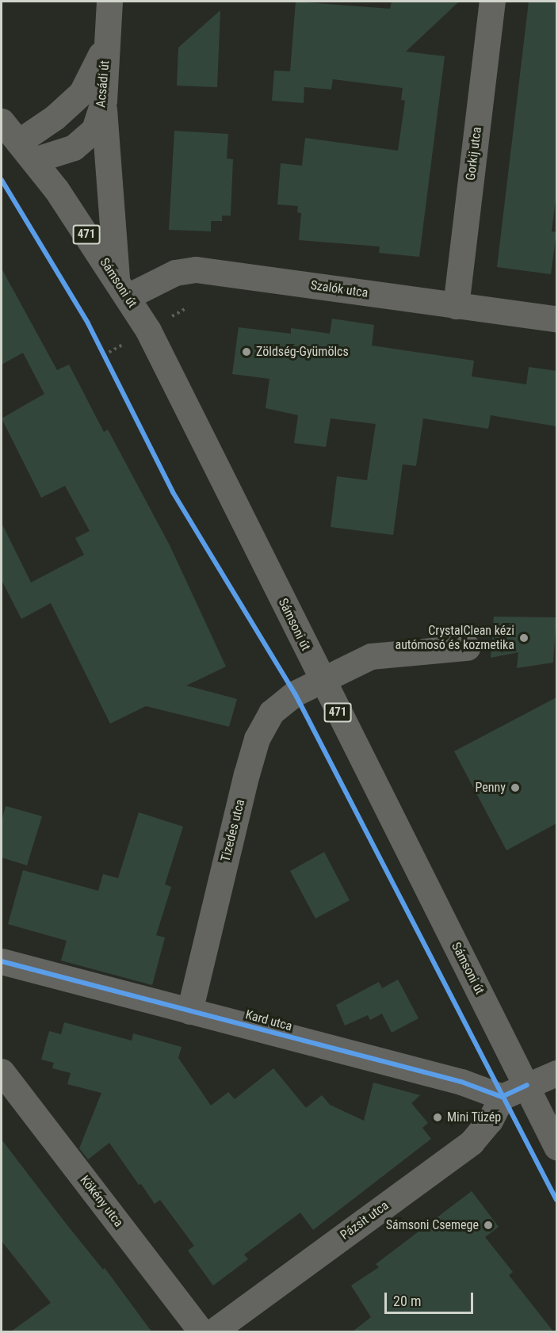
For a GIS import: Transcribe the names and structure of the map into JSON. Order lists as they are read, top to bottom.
{
  "streets": {
    "street": [
      "Acsádi út",
      "Gorkij utca",
      "471",
      "Sámsoni út",
      "Szalók utca",
      "Tizedes utca",
      "Kard utca",
      "Kökény utca",
      "Pázsit utca"
    ]
  },
  "crossings": [
    ["Acsádi út", "Sámsoni út"],
    ["Gorkij utca", "Szalók utca"],
    ["Sámsoni út", "Szalók utca"],
    ["Sámsoni út", "Tizedes utca"],
    ["Tizedes utca", "Kard utca"],
    ["Kard utca", "Pázsit utca"]
  ],
  "places": [
    "Zöldség-Gyümölcs",
    "CrystalClean kézi autómosó és kozmetika",
    "Penny",
    "Mini Tüzép",
    "Sámsoni Csemege"
  ],
  "scale_bar": "20 m"
}
